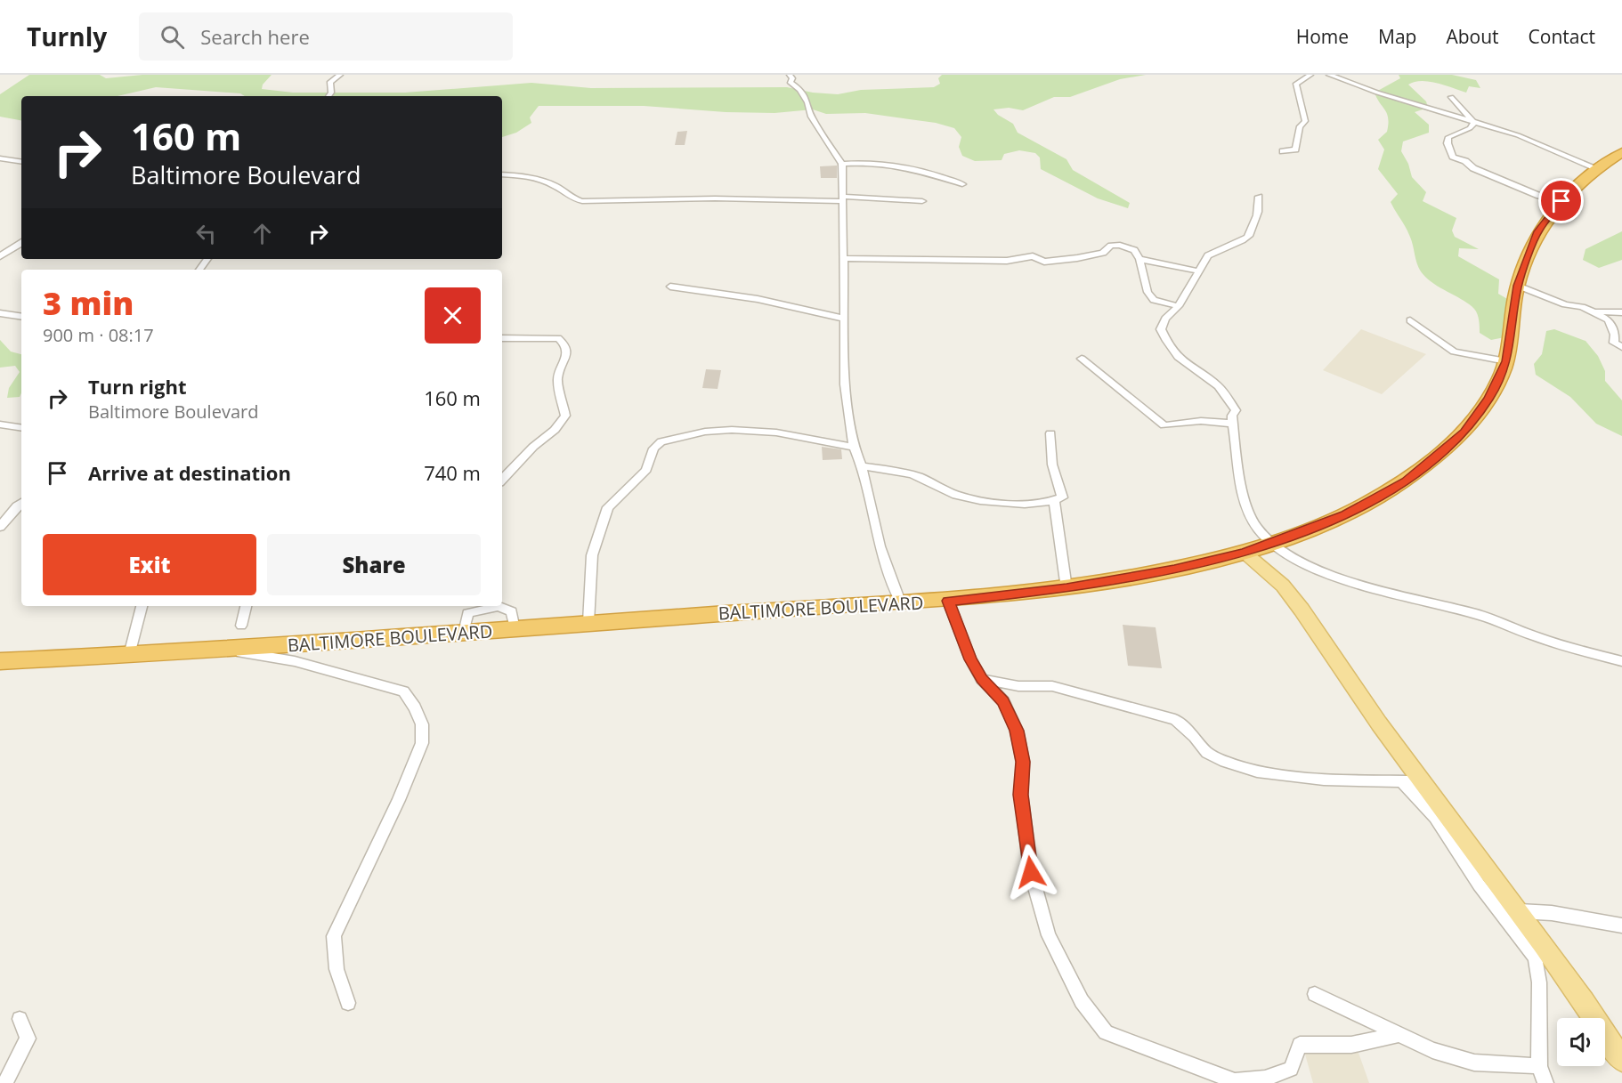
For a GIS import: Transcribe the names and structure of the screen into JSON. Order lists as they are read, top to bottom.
{
  "streets": {
    "highway": ["BALTIMORE BOULEVARD"]
  },
  "page": {
    "header": "Turnly",
    "search": "Search here",
    "nav": [
      "Home",
      "Map",
      "About",
      "Contact"
    ],
    "turn": ["160 m", "Baltimore Boulevard"],
    "heading": ["3 min", "900 m · 08:17"],
    "list": [
      {
        "name": "Turn right",
        "note": "Baltimore Boulevard",
        "value": "160 m"
      },
      {
        "name": "Arrive at destination",
        "value": "740 m"
      }
    ],
    "buttons": ["Exit", "Share"]
  }
}
